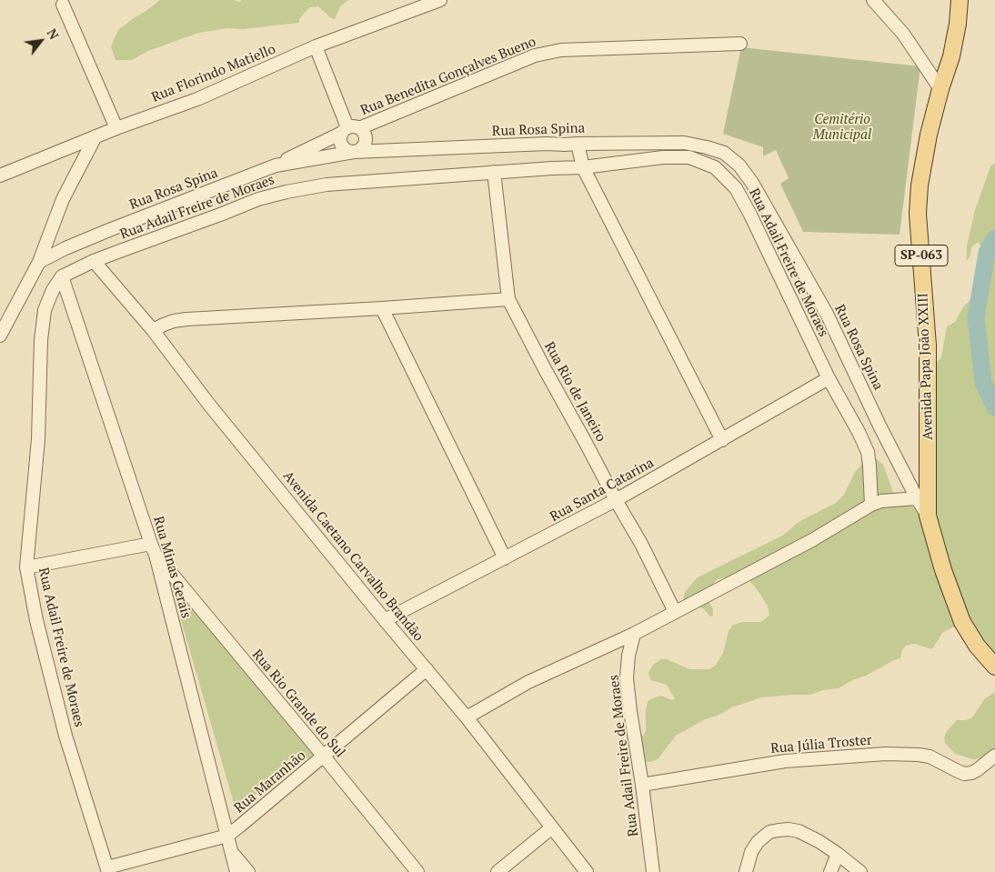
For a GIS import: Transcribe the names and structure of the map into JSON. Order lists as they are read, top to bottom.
{
  "streets": {
    "main road": ["SP-063", "Avenida Papa João XXIII"],
    "street": [
      "Rua Florindo Matiello",
      "Rua Benedita Gonçalves Bueno",
      "Rua Rosa Spina",
      "Rua Adail Freire de Moraes",
      "Rua Rio de Janeiro",
      "Rua Santa Catarina",
      "Avenida Caetano Carvalho Brandão",
      "Rua Minas Gerais",
      "Rua Rio Grande do Sul",
      "Rua Júlia Troster",
      "Rua Maranhão"
    ]
  },
  "crossings": [
    ["Rua Benedita Gonçalves Bueno", "Rua Rosa Spina"],
    ["Rua Rosa Spina", "Rua Adail Freire de Moraes"],
    ["Rua Rosa Spina", "Avenida Papa João XXIII"],
    ["Rua Adail Freire de Moraes", "Rua Rio de Janeiro"],
    ["Rua Adail Freire de Moraes", "Rua Santa Catarina"],
    ["Rua Adail Freire de Moraes", "Avenida Caetano Carvalho Brandão"],
    ["Rua Adail Freire de Moraes", "Rua Minas Gerais"],
    ["Rua Adail Freire de Moraes", "Rua Júlia Troster"],
    ["Rua Adail Freire de Moraes", "Rua Maranhão"],
    ["Rua Rio de Janeiro", "Rua Santa Catarina"],
    ["Rua Santa Catarina", "Avenida Caetano Carvalho Brandão"],
    ["Avenida Caetano Carvalho Brandão", "Rua Maranhão"],
    ["Rua Minas Gerais", "Rua Rio Grande do Sul"],
    ["Rua Minas Gerais", "Rua Maranhão"],
    ["Rua Rio Grande do Sul", "Rua Maranhão"]
  ],
  "parks": ["Cemitério Municipal"],
  "north": "top right"
}
